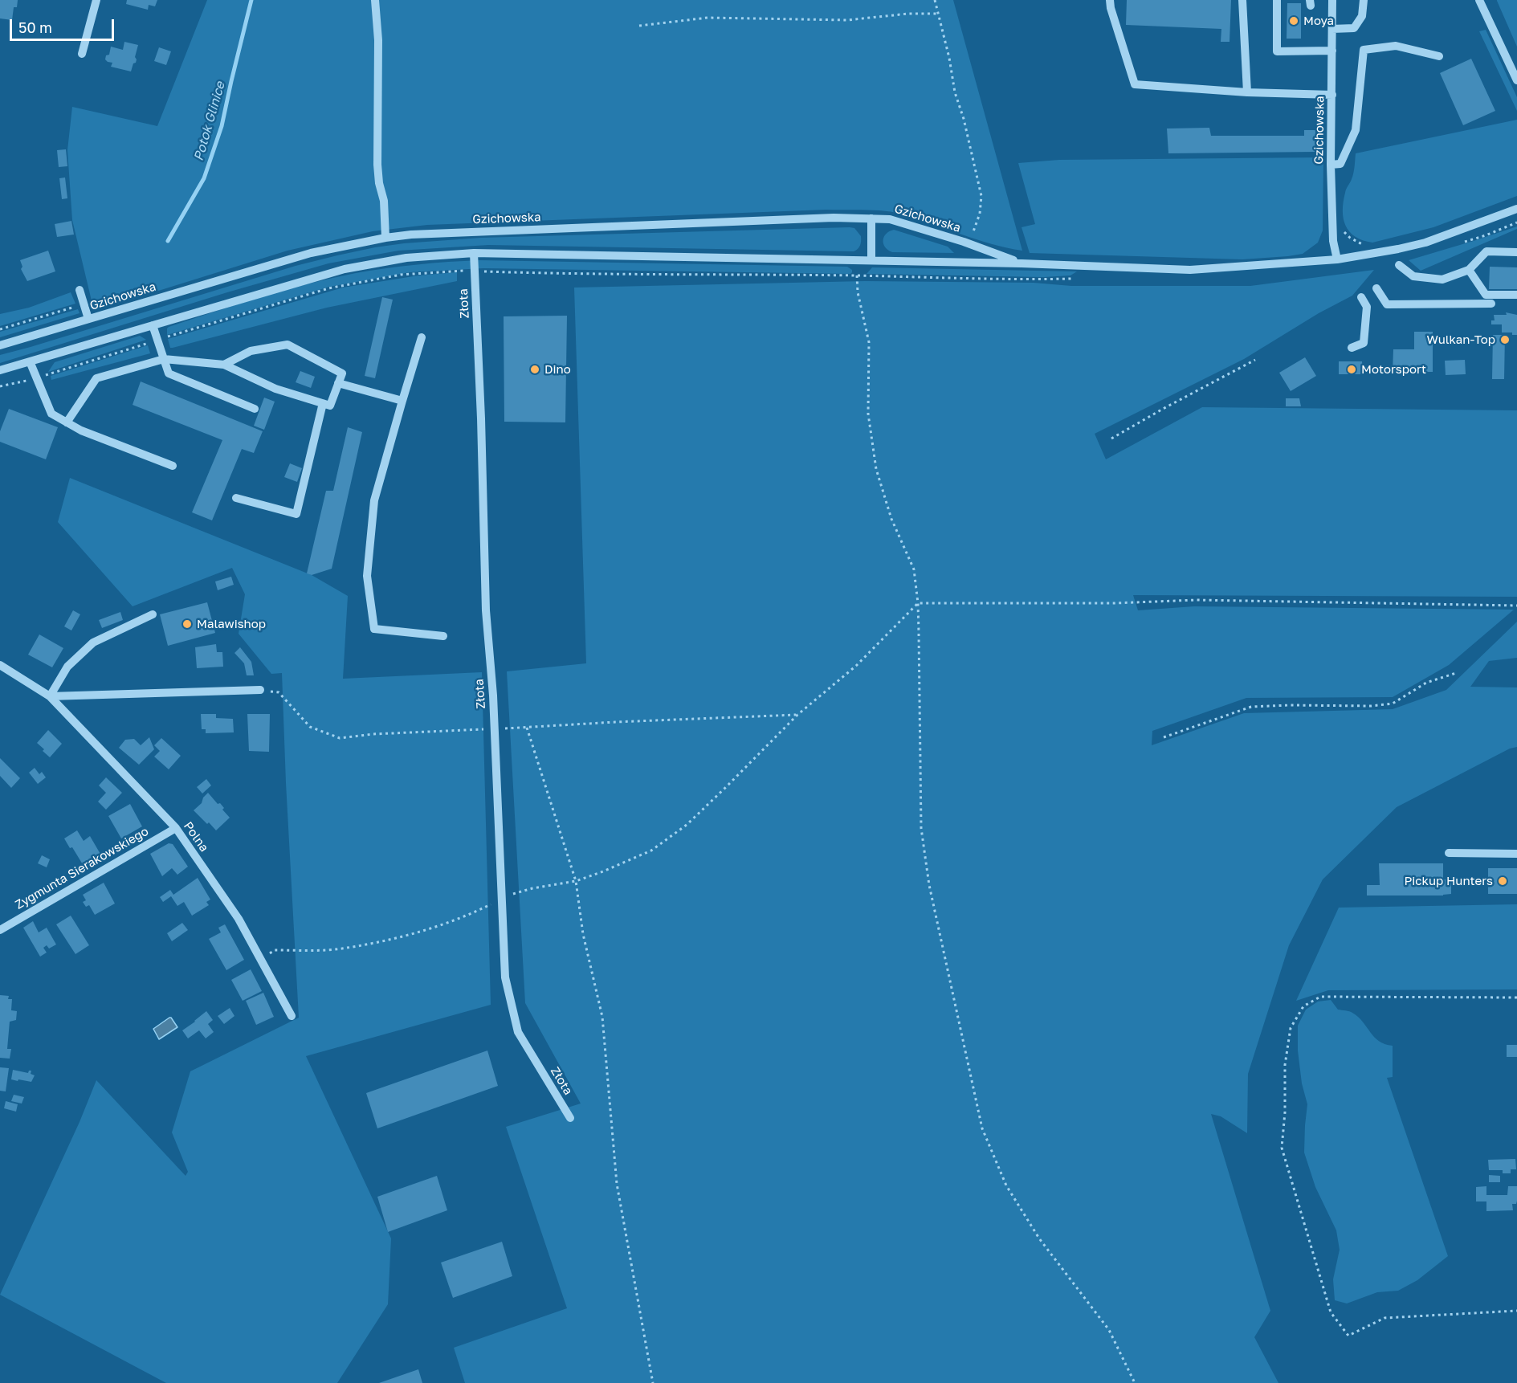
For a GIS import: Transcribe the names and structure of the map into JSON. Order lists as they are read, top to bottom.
{
  "streets": {
    "street": [
      "Gzichowska",
      "Złota",
      "Polna",
      "Zygmunta Sierakowskiego"
    ]
  },
  "crossings": [
    ["Gzichowska", "Złota"],
    ["Polna", "Zygmunta Sierakowskiego"]
  ],
  "water": ["Potok Glinice"],
  "places": [
    "Moya",
    "Wulkan-Top",
    "Dino",
    "Motorsport",
    "Malawishop",
    "Pickup Hunters"
  ],
  "scale_bar": "50 m"
}
